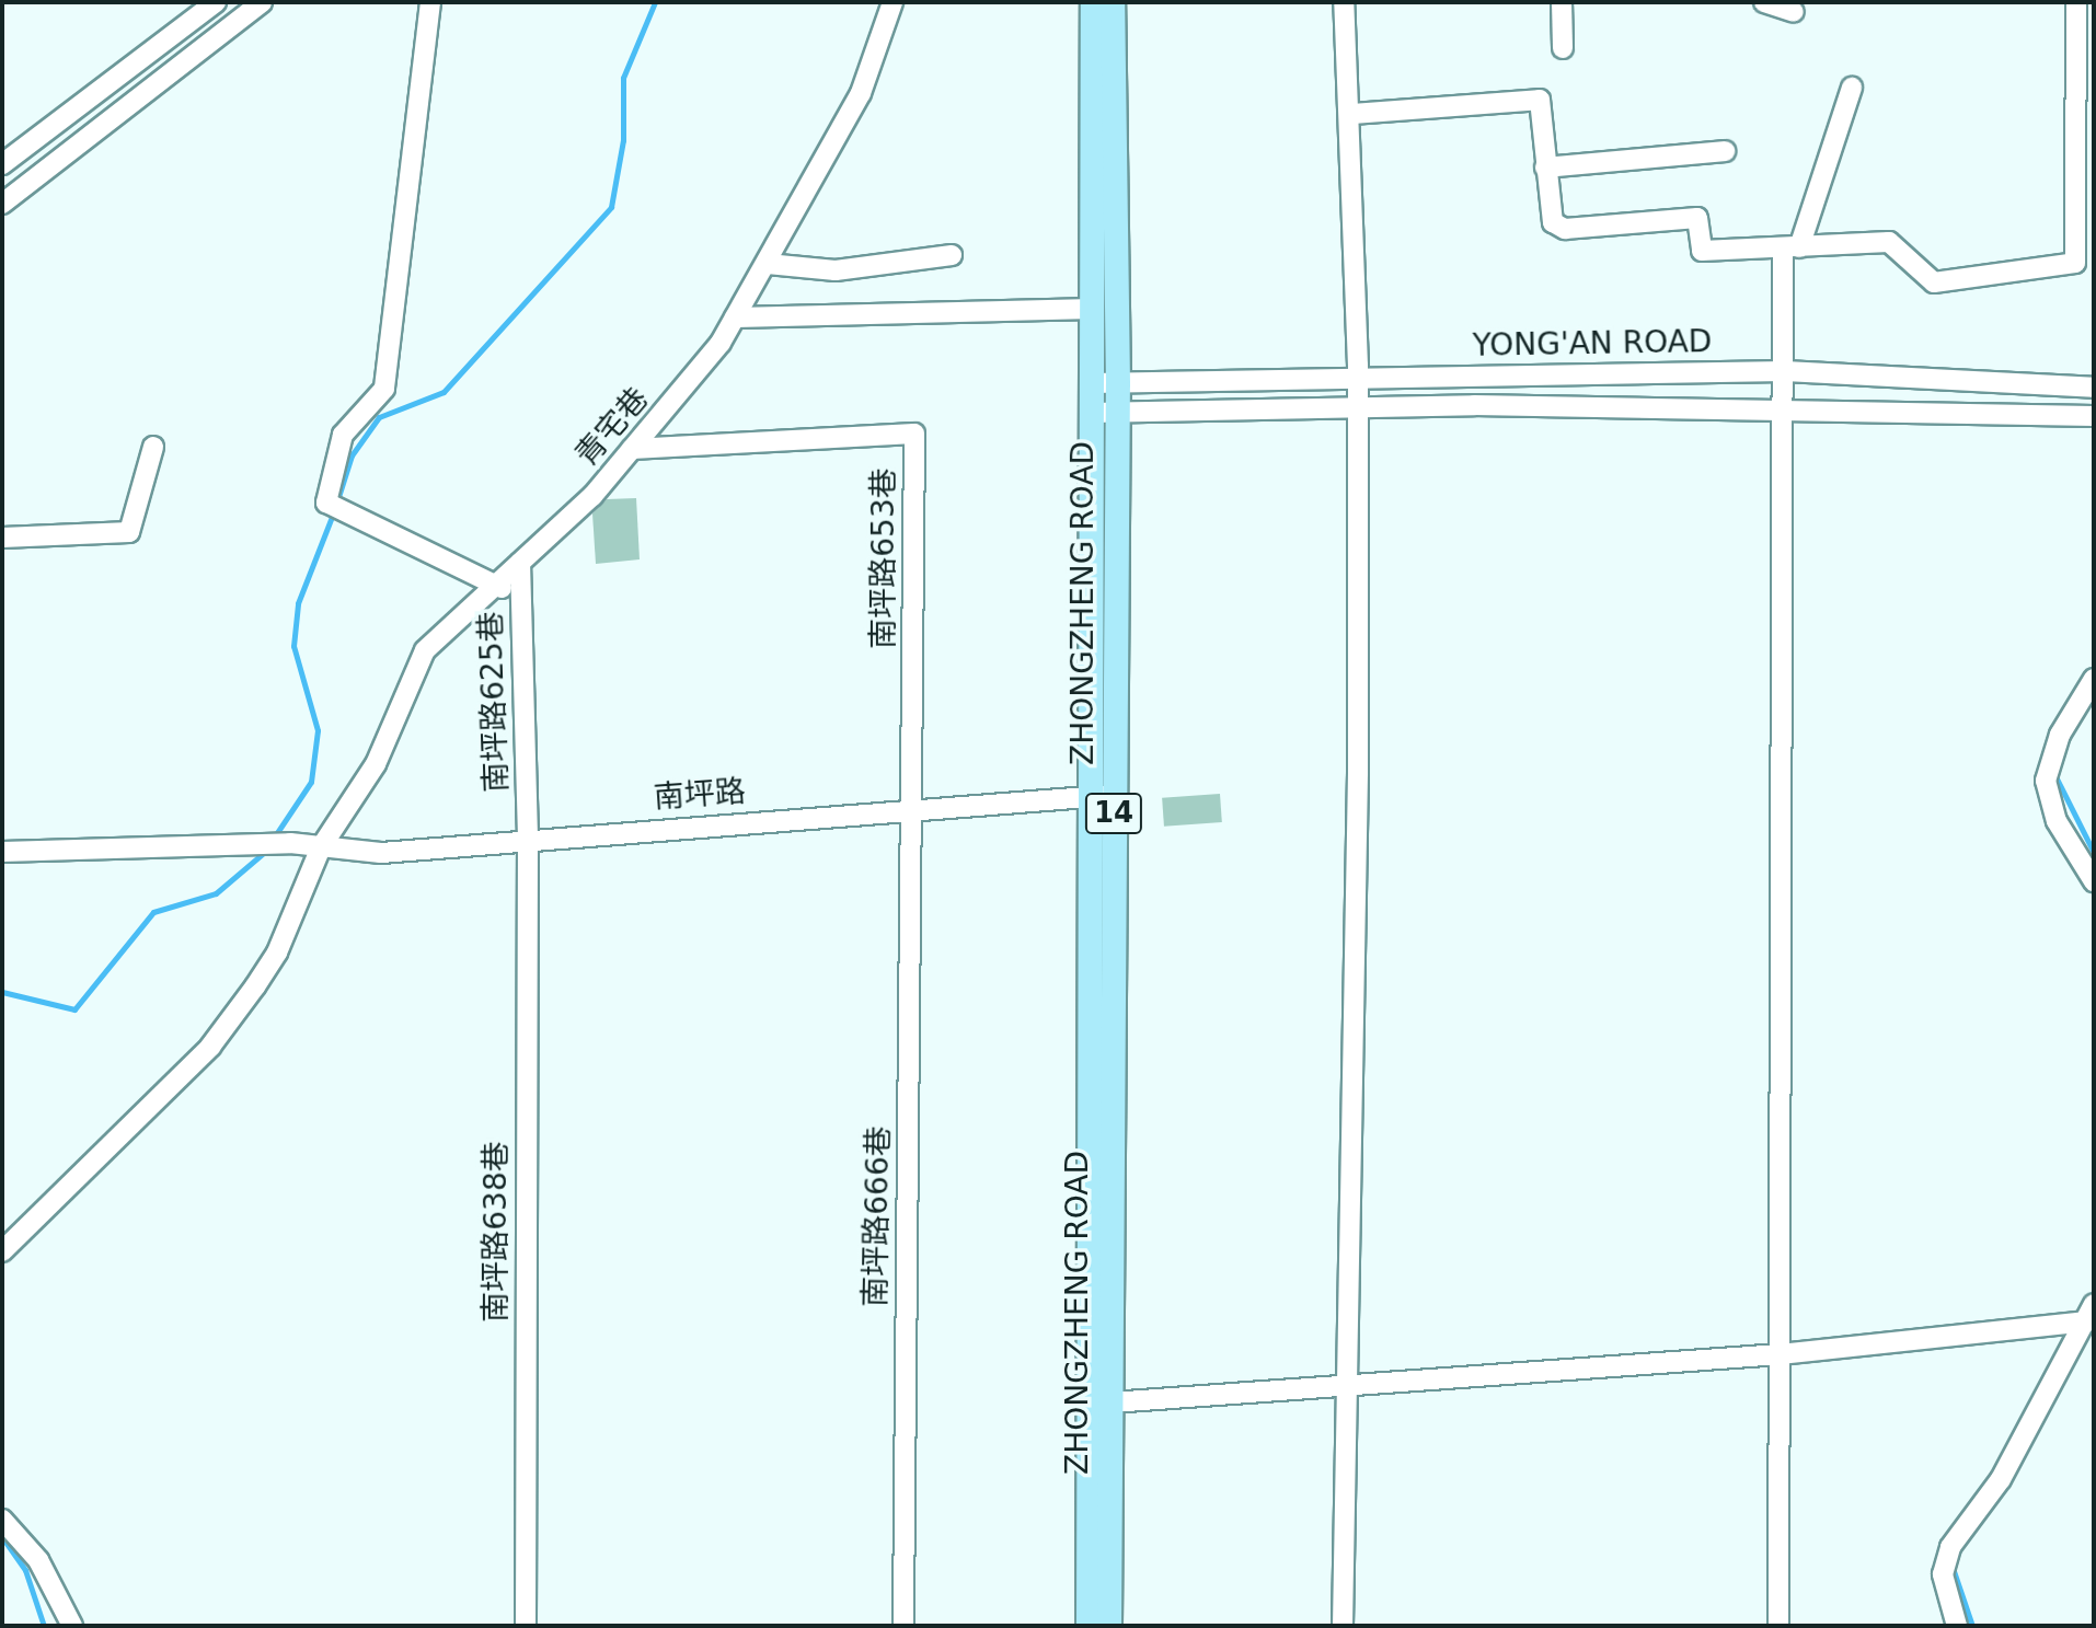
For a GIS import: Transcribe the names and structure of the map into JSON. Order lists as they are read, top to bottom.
{
  "streets": {
    "main road": ["ZHONGZHENG ROAD", "14"],
    "street": [
      "YONG'AN ROAD",
      "青宅巷",
      "南坪路653巷",
      "南坪路625巷",
      "南坪路",
      "南坪路666巷",
      "南坪路638巷"
    ]
  },
  "crossings": [
    ["YONG'AN ROAD", "ZHONGZHENG ROAD"],
    ["青宅巷", "南坪路653巷"],
    ["青宅巷", "南坪路625巷"],
    ["青宅巷", "南坪路"],
    ["南坪路653巷", "南坪路"],
    ["南坪路653巷", "南坪路666巷"],
    ["ZHONGZHENG ROAD", "南坪路"],
    ["南坪路625巷", "南坪路"],
    ["南坪路625巷", "南坪路638巷"],
    ["南坪路", "南坪路666巷"],
    ["南坪路", "南坪路638巷"]
  ]
}
